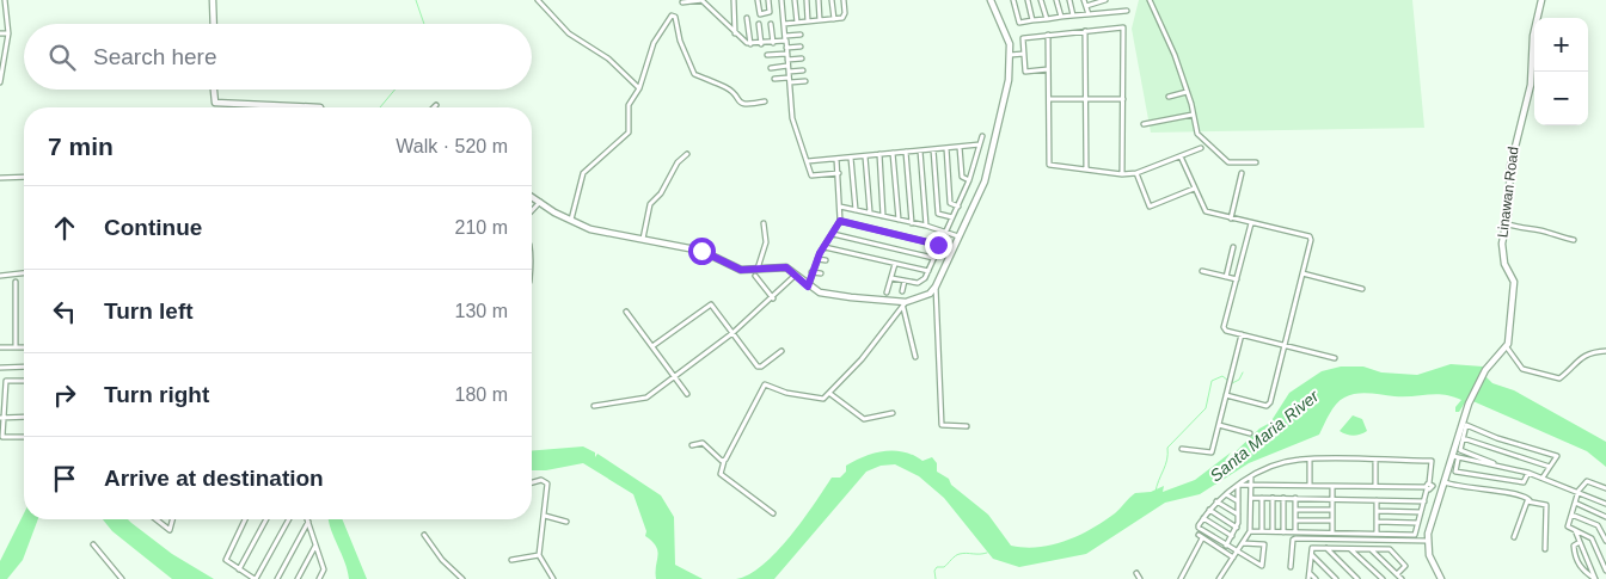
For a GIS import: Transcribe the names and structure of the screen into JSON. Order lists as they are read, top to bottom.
{
  "streets": {
    "street": ["Linawan Road"]
  },
  "water": ["Santa Maria River"],
  "page": {
    "map_buttons": ["+", "−"],
    "search": "Search here",
    "heading": ["7 min", "Walk · 520 m"],
    "list": [
      ["Continue", "210 m"],
      ["Turn left", "130 m"],
      ["Turn right", "180 m"],
      "Arrive at destination"
    ]
  }
}
